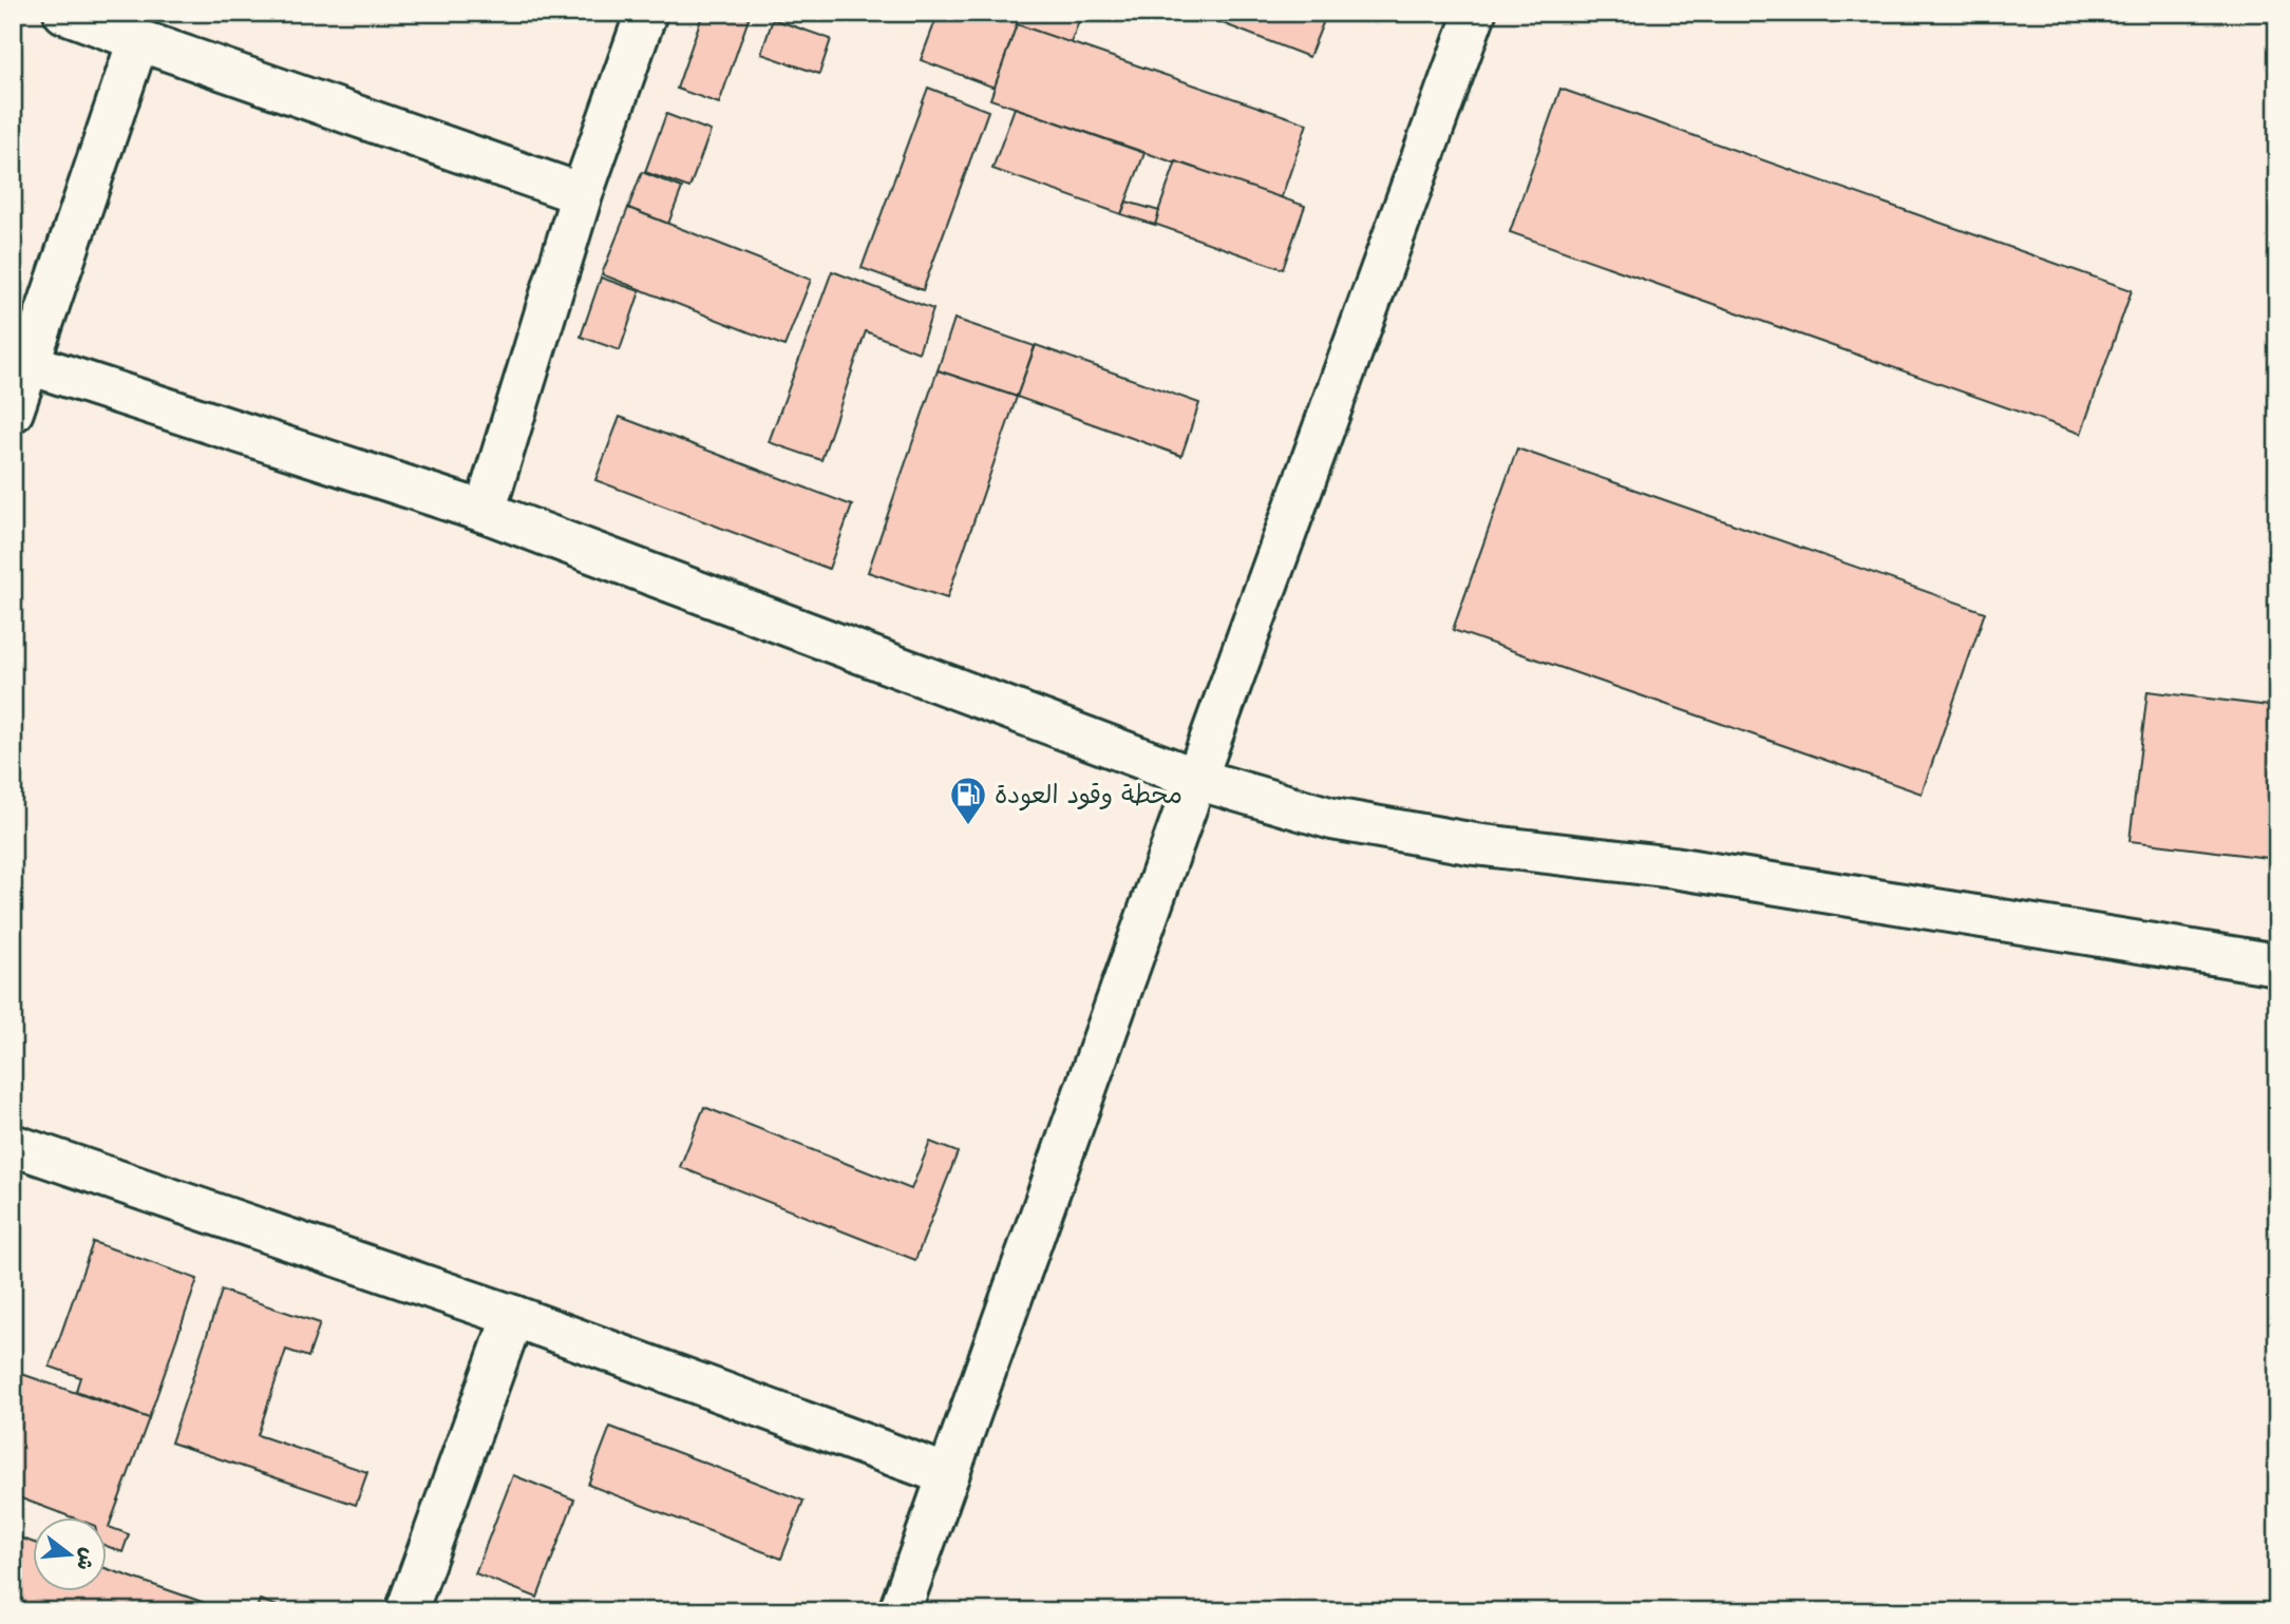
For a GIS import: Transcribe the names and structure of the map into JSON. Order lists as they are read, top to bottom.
{
  "places": {
    "fuel station": ["محطة وقود العودة"]
  },
  "north": "right"
}
